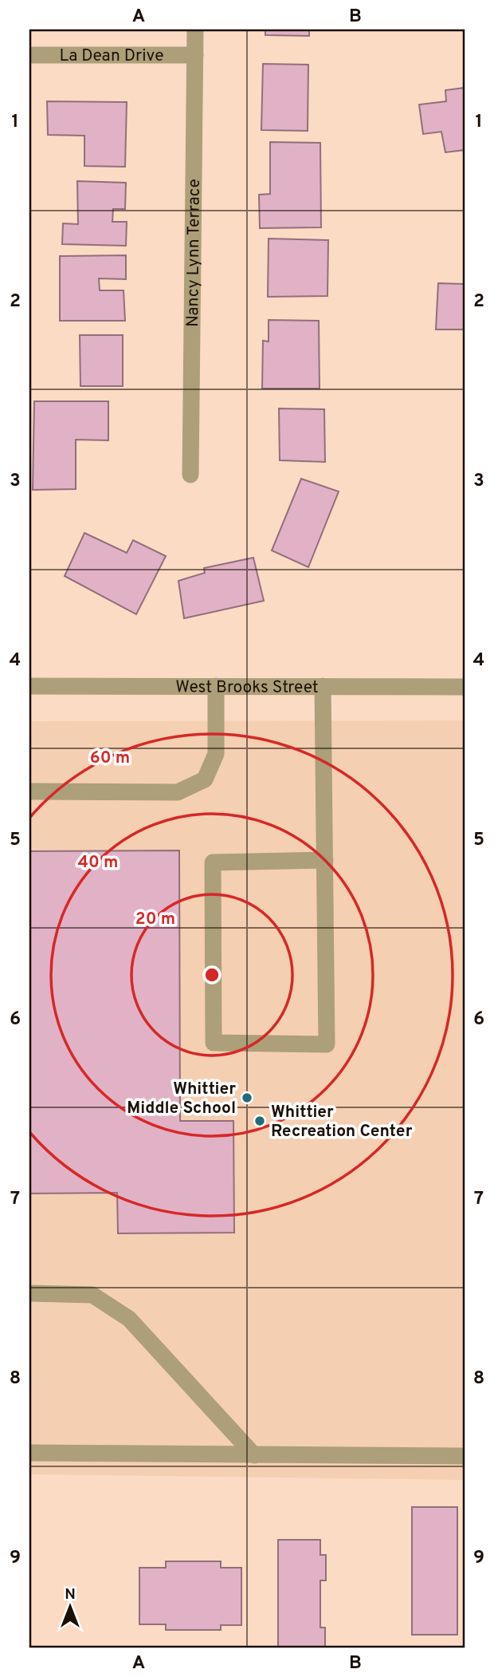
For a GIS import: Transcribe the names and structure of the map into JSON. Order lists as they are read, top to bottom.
{
  "streets": {
    "street": ["La Dean Drive", "Nancy Lynn Terrace", "West Brooks Street"]
  },
  "crossings": [
    ["La Dean Drive", "Nancy Lynn Terrace"]
  ],
  "places": ["Whittier Middle School", "Whittier Recreation Center"],
  "north": "top",
  "grid": {
    "columns": ["A", "B"],
    "rows": [
      "1",
      "2",
      "3",
      "4",
      "5",
      "6",
      "7",
      "8",
      "9"
    ]
  },
  "rings": ["60 m", "40 m", "20 m"]
}
